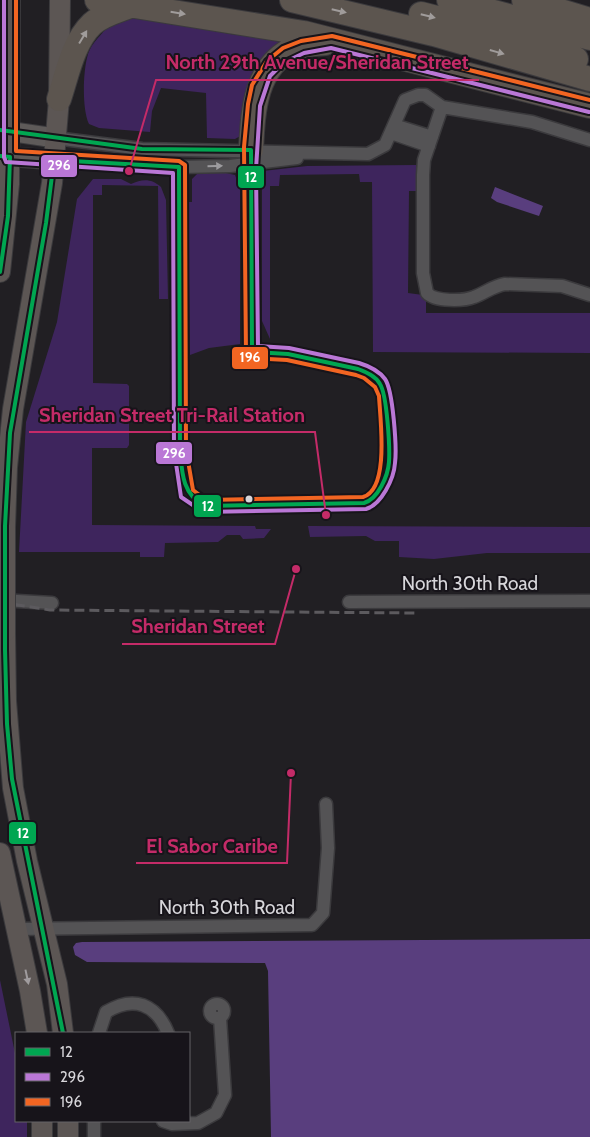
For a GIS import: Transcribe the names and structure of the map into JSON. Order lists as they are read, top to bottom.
{
  "streets": {
    "street": ["North 30th Road"]
  },
  "places": [
    "North 29th Avenue/Sheridan Street",
    "Sheridan Street Tri-Rail Station",
    "Sheridan Street",
    "El Sabor Caribe"
  ],
  "lines": ["transit line 296", "transit line 196", "transit line 12"],
  "legend": ["12", "296", "196"]
}
